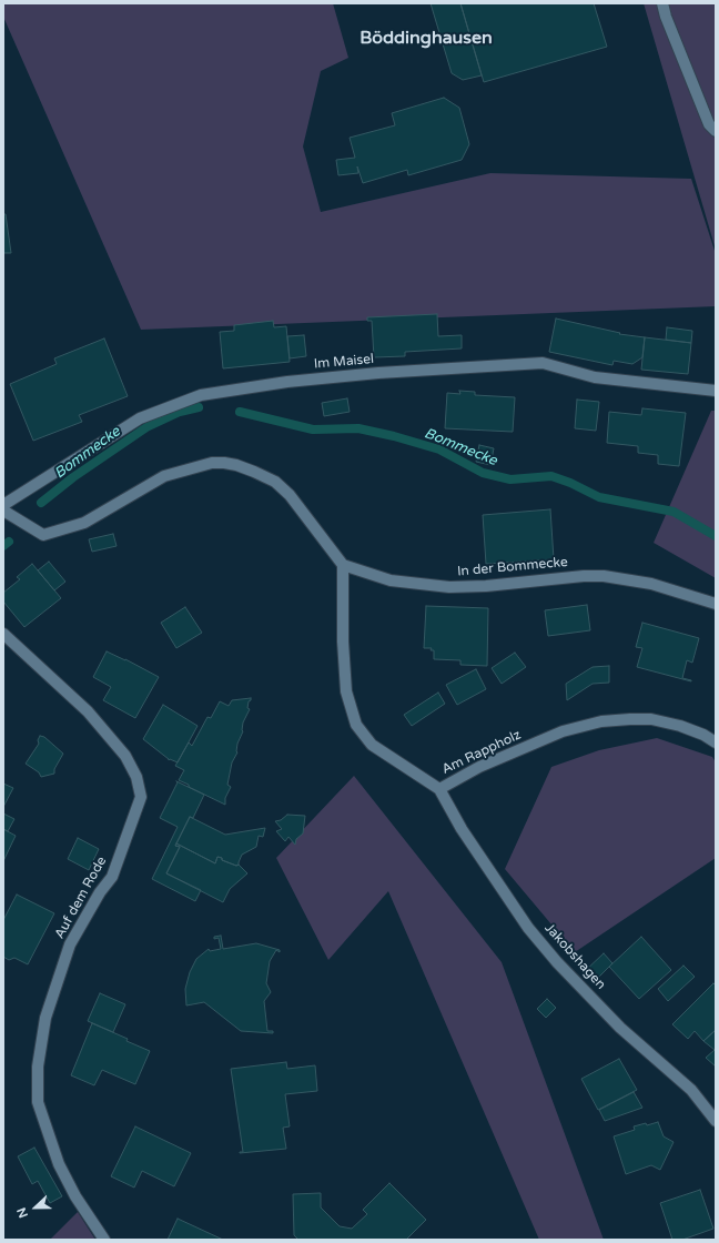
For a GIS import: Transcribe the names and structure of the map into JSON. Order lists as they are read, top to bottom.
{
  "streets": {
    "street": [
      "Im Maisel",
      "In der Bommecke",
      "Am Rappholz",
      "Auf dem Rode",
      "Jakobshagen"
    ]
  },
  "crossings": [
    ["In der Bommecke", "Am Rappholz"],
    ["Am Rappholz", "Jakobshagen"]
  ],
  "districts": ["Böddinghausen"],
  "water": ["Bommecke"],
  "north": "left"
}
